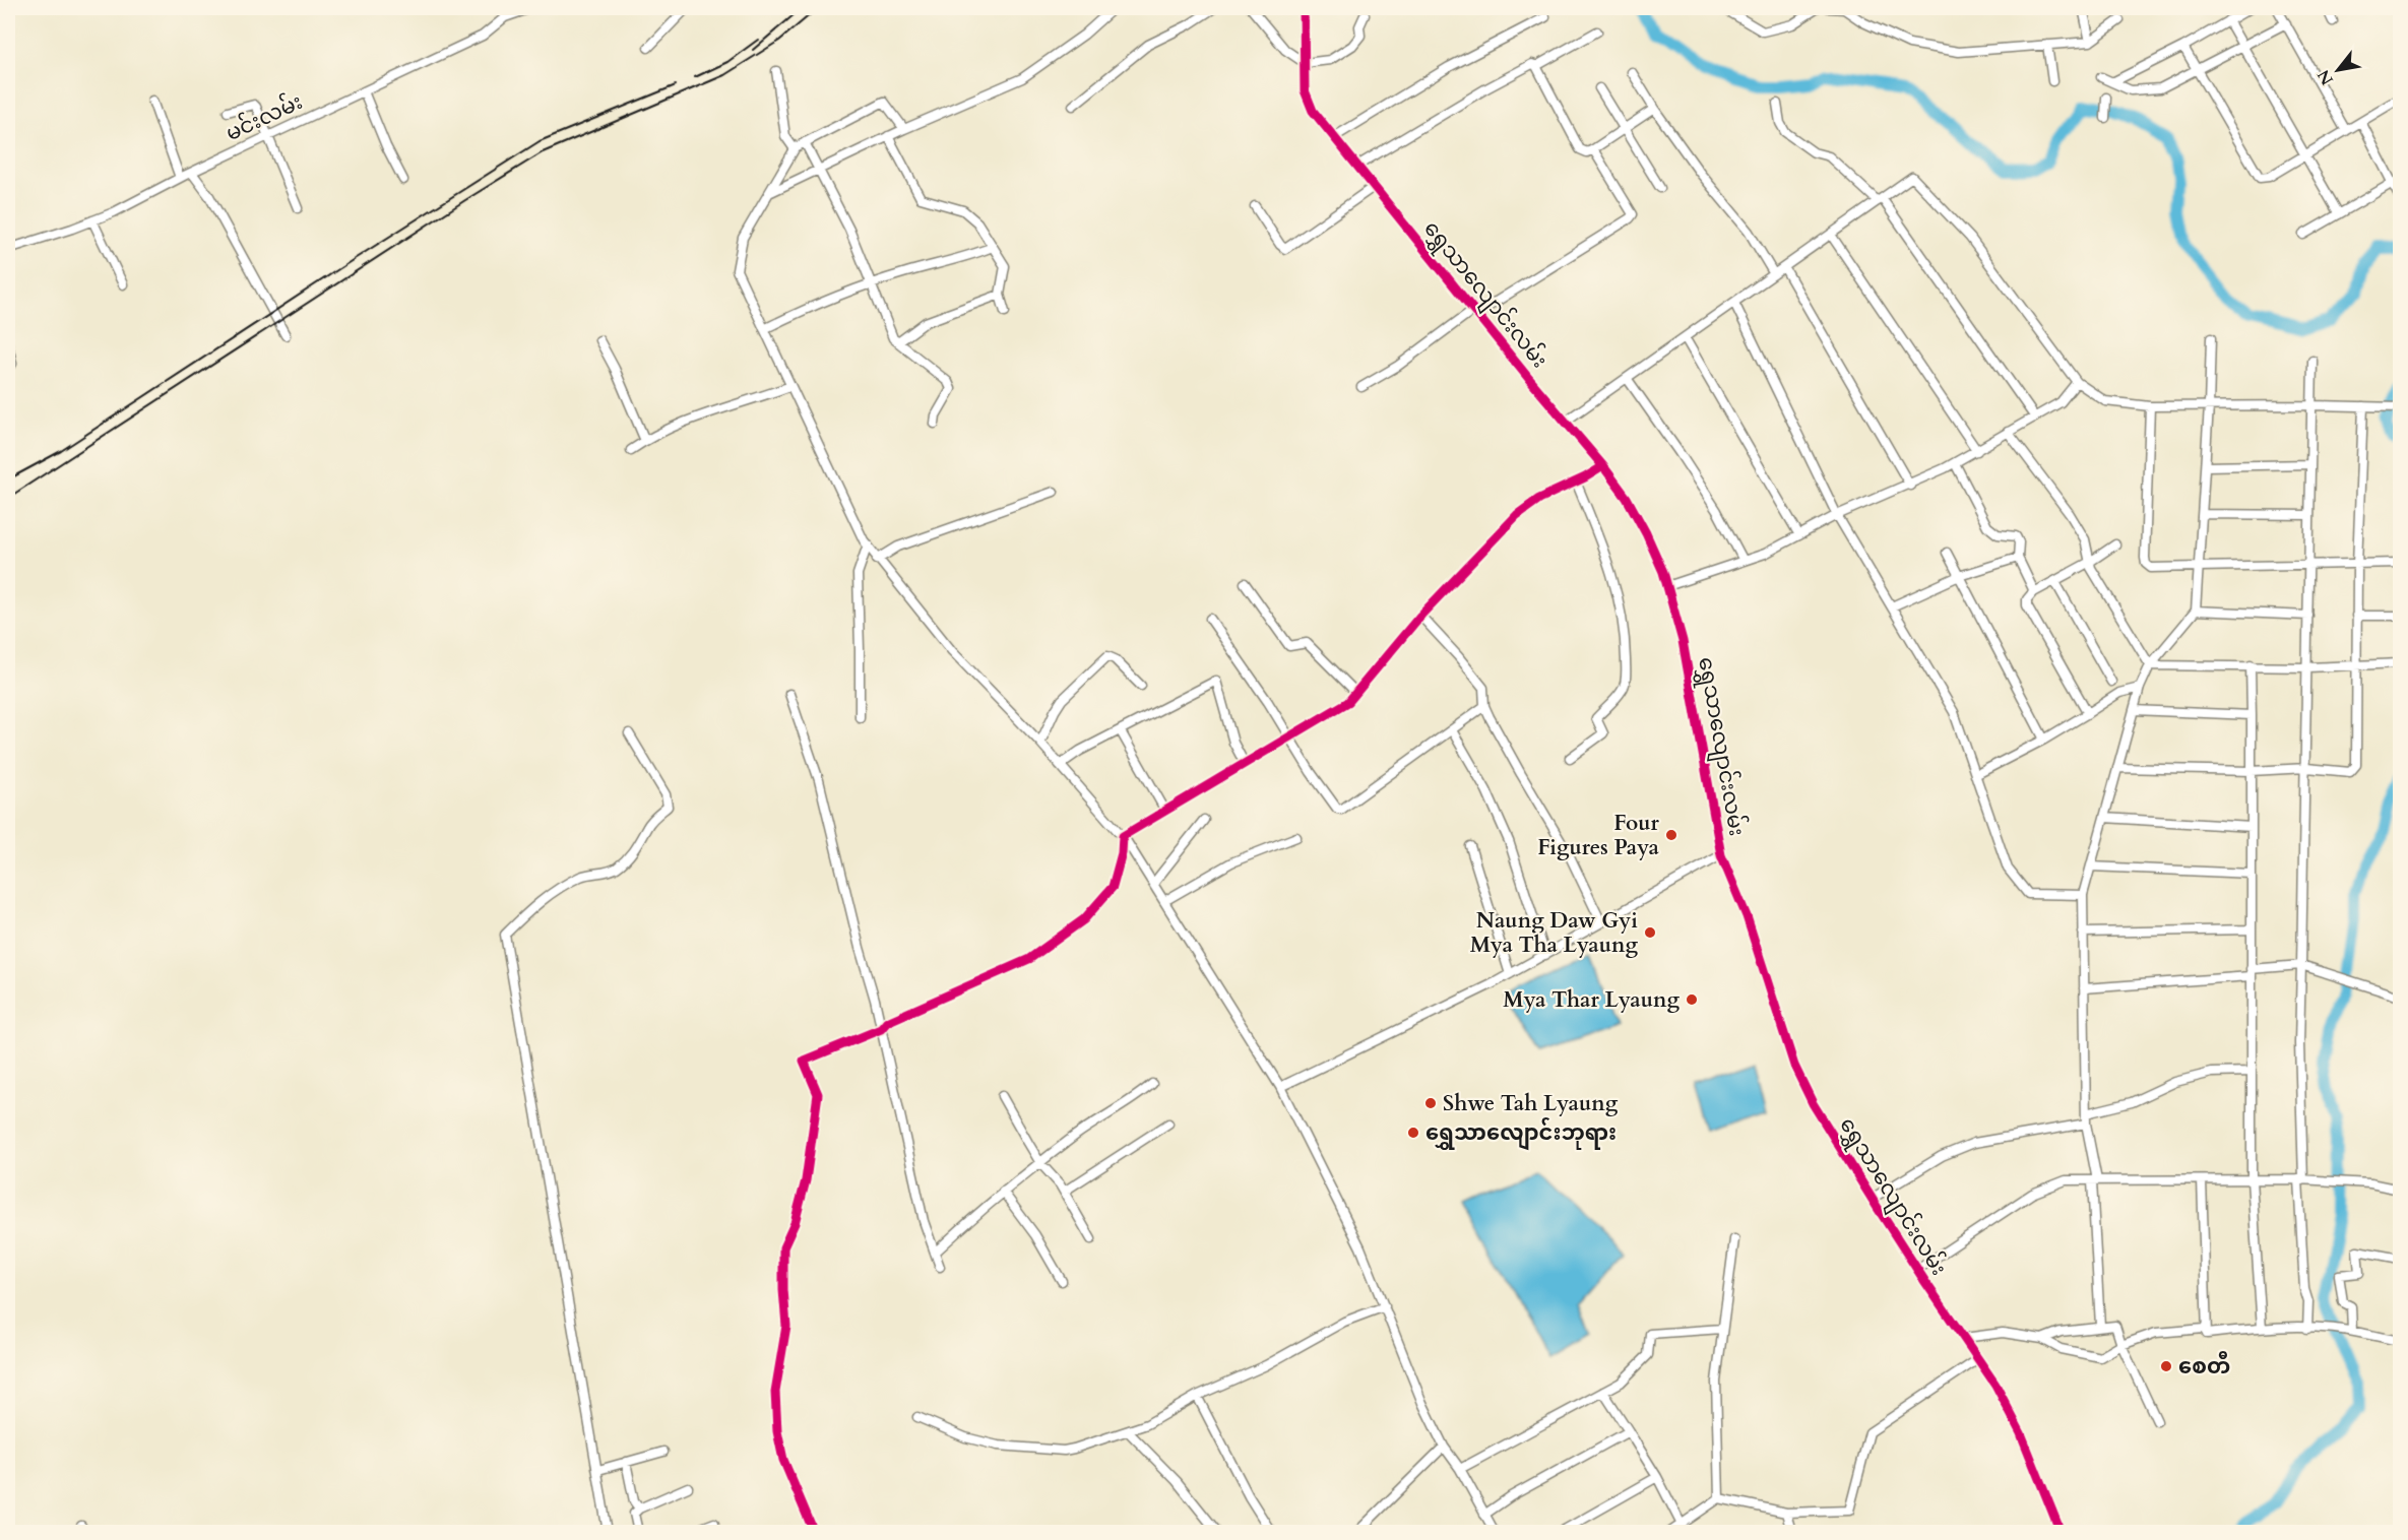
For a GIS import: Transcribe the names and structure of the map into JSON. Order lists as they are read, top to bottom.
{
  "streets": {
    "street": ["မင်းလမ်း", "ရွှေသာလျောင်းလမ်း"]
  },
  "places": [
    "Four Figures Paya",
    "Naung Daw Gyi Mya Tha Lyaung",
    "Mya Thar Lyaung",
    "Shwe Tah Lyaung",
    "ရွှေသာလျောင်းဘုရား",
    "စေတီ"
  ],
  "north": "bottom left"
}
